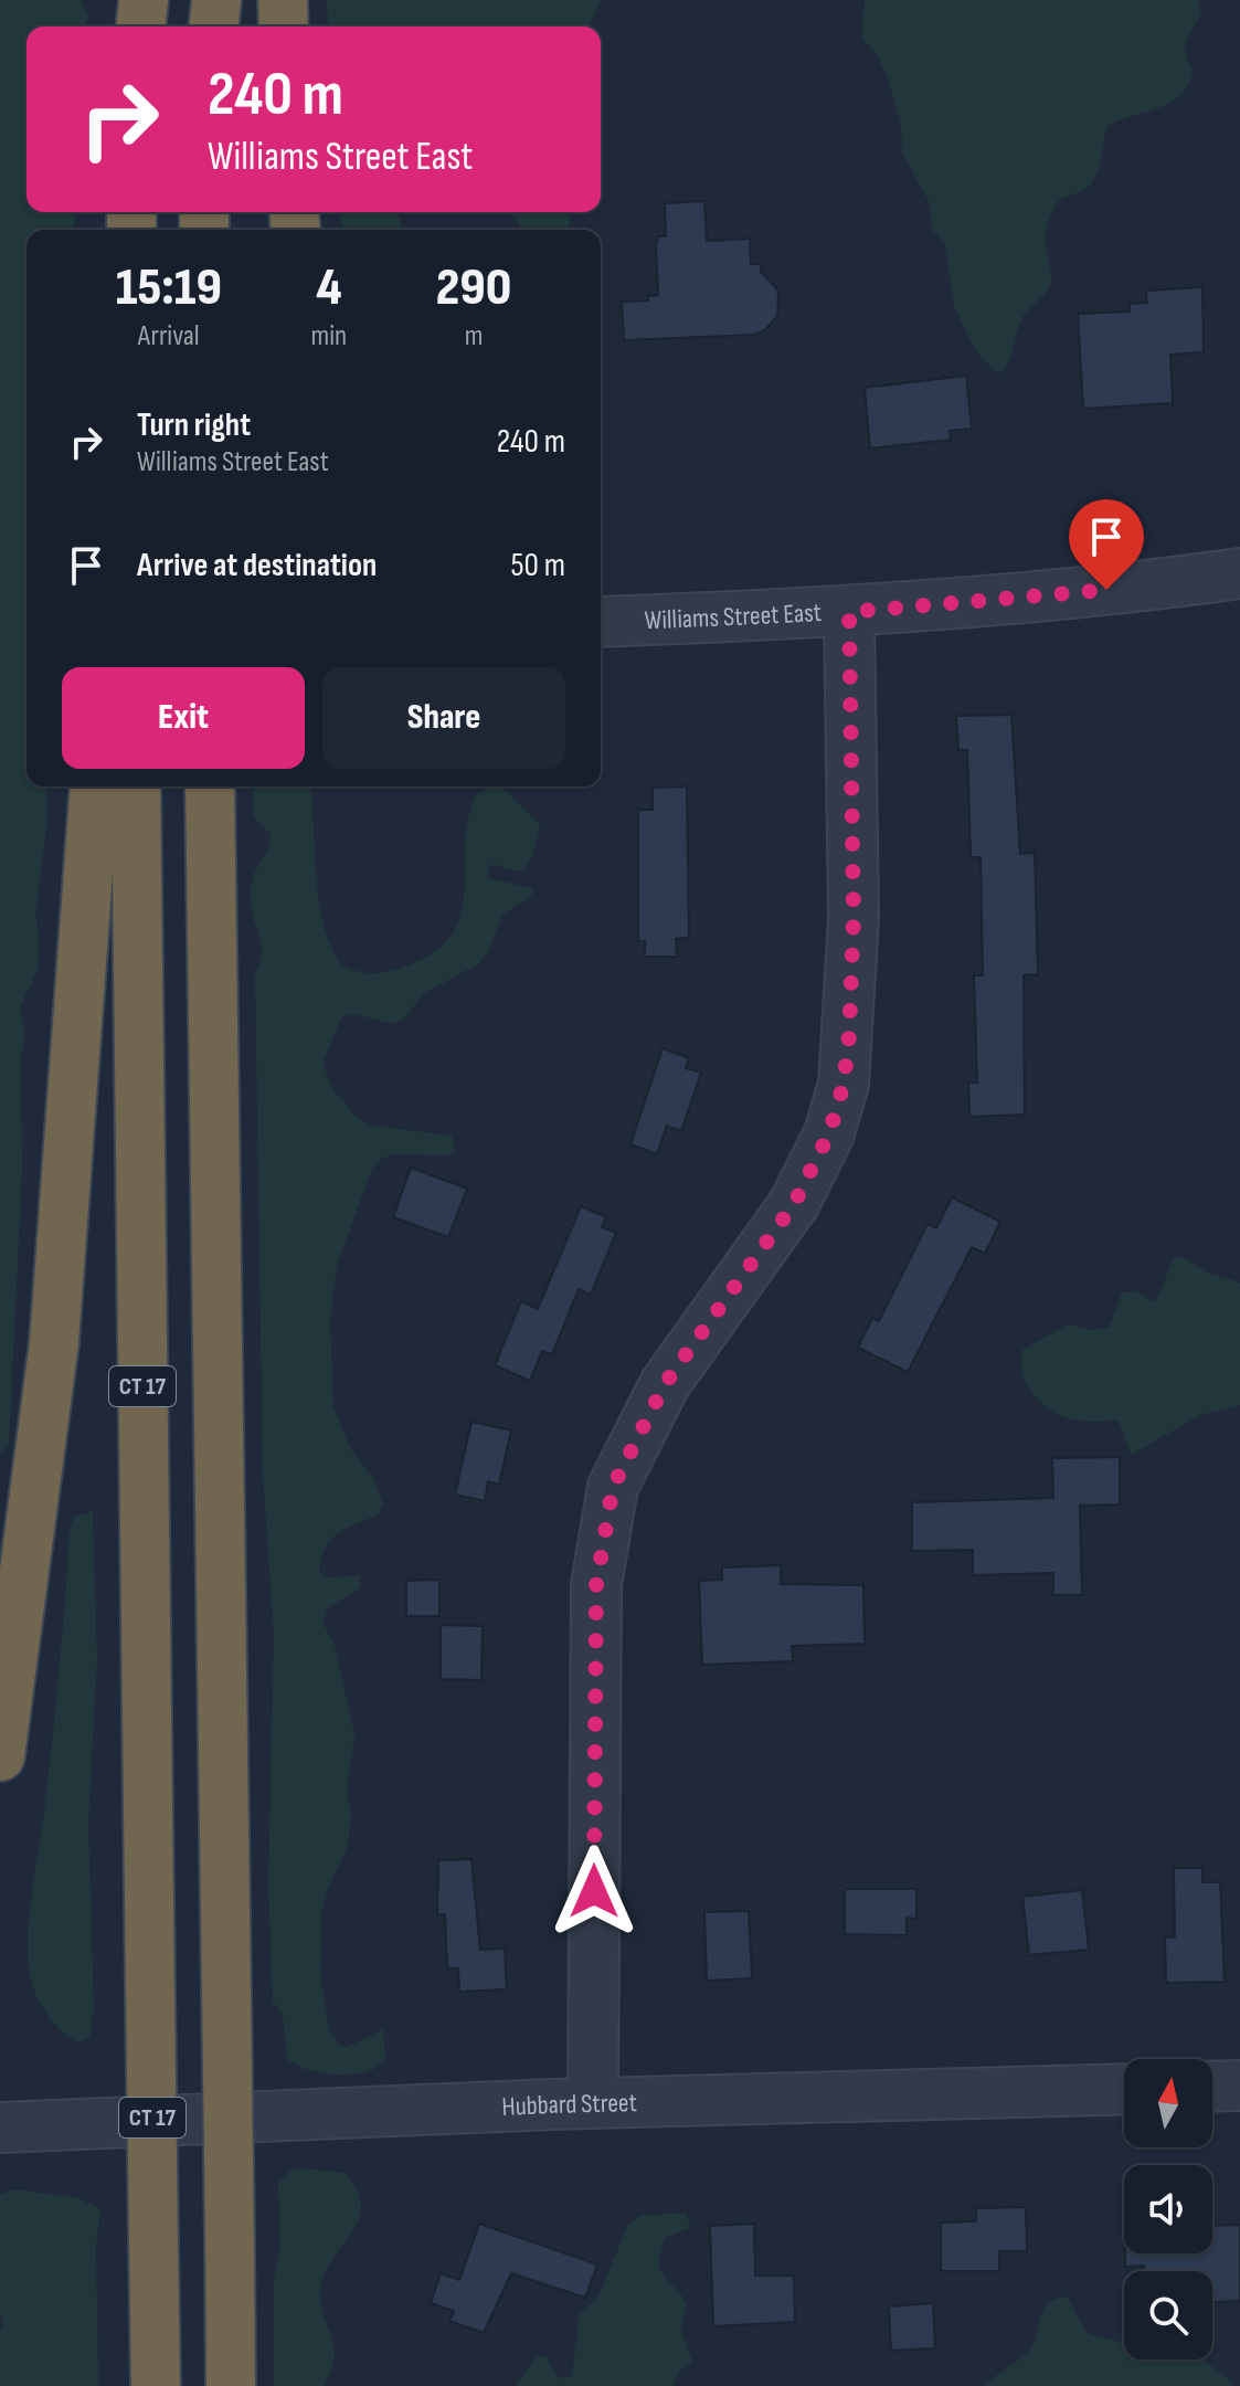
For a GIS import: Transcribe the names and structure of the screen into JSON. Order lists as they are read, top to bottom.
{
  "streets": {
    "highway": ["CT 17"],
    "street": ["Williams Street East", "Hubbard Street"]
  },
  "north": "top",
  "page": {
    "turn": ["240 m", "Williams Street East"],
    "eta": [
      "15:19",
      "Arrival",
      "4",
      "min",
      "290",
      "m"
    ],
    "list": [
      {
        "name": "Turn right",
        "note": "Williams Street East",
        "value": "240 m"
      },
      {
        "name": "Arrive at destination",
        "value": "50 m"
      }
    ],
    "buttons": ["Exit", "Share"]
  }
}
